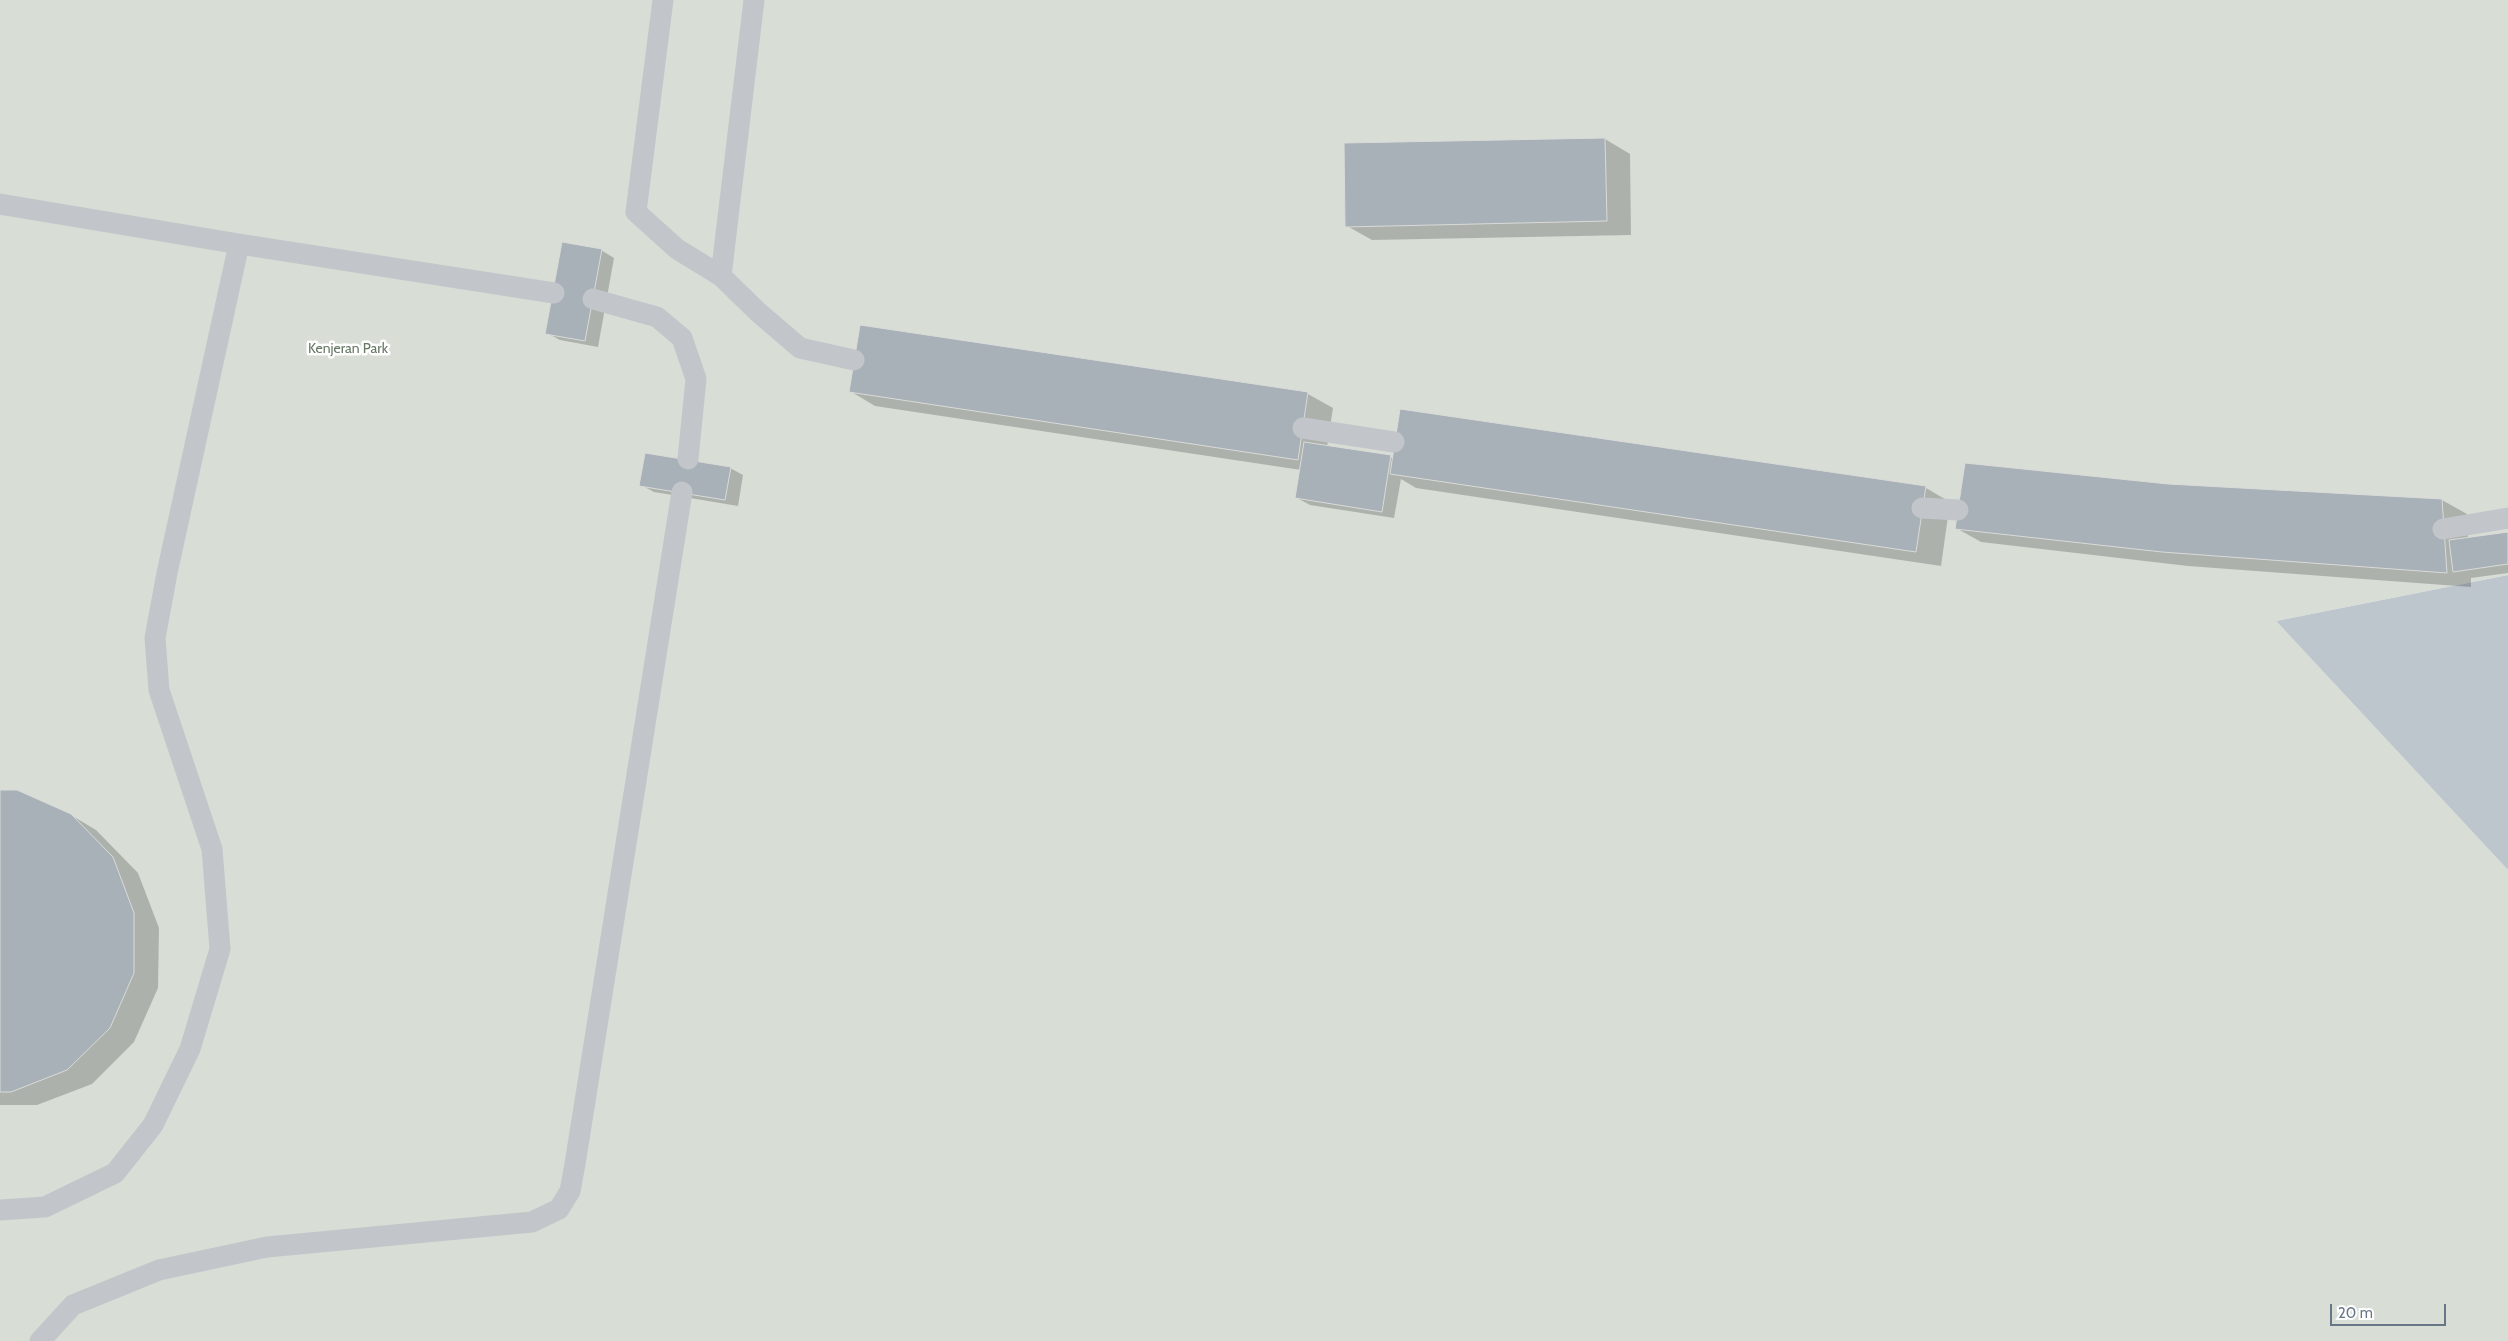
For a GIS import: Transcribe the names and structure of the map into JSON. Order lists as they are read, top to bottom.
{
  "parks": ["Kenjeran Park"],
  "scale_bar": "20 m"
}
